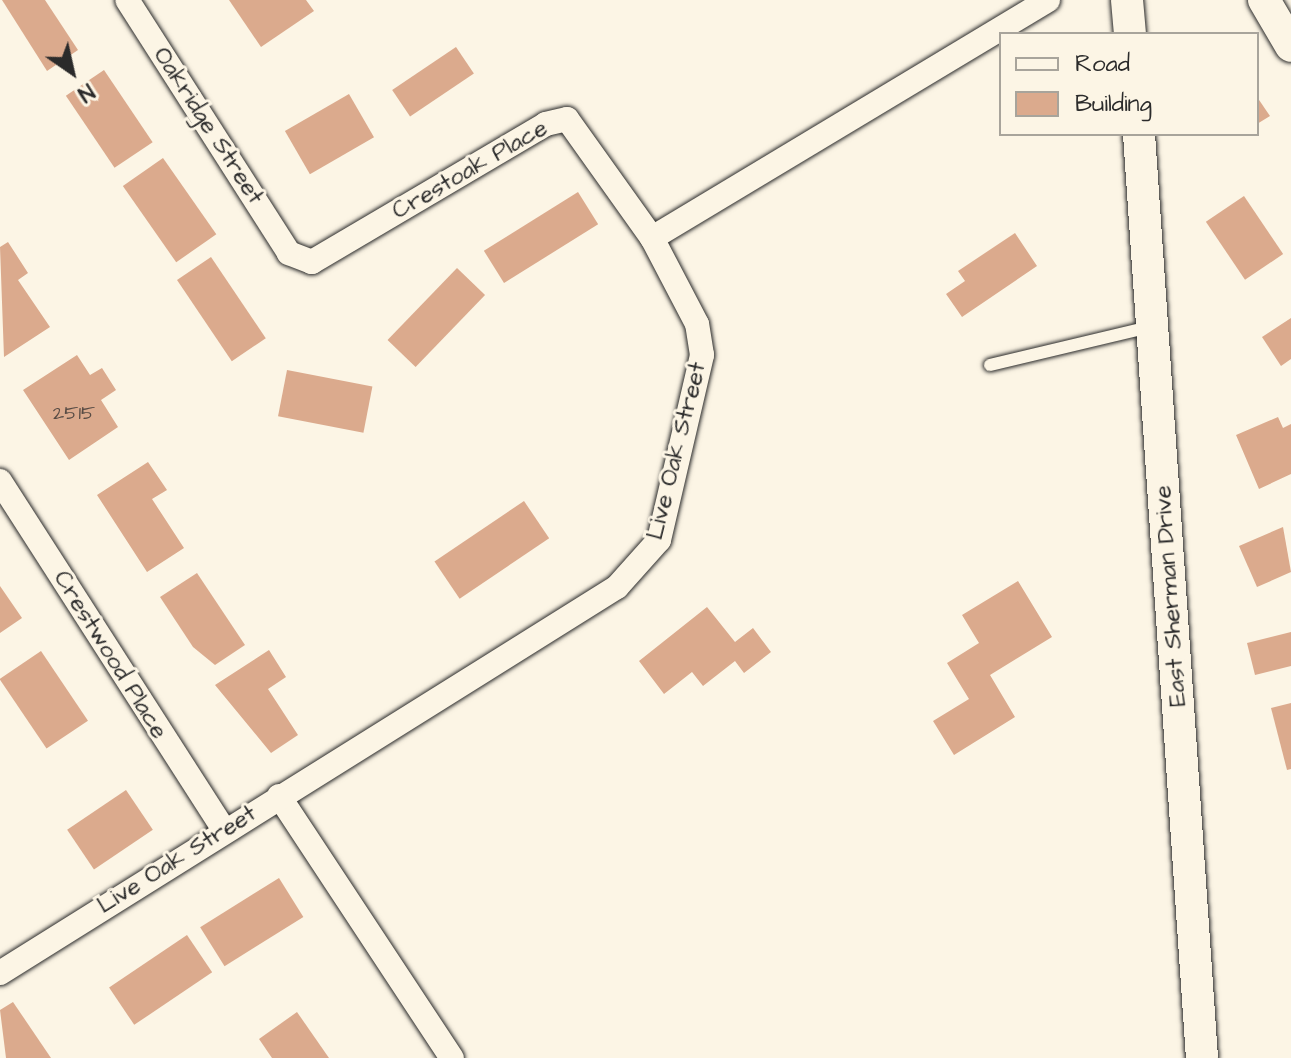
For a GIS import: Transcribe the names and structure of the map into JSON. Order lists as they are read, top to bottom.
{
  "streets": {
    "main road": ["East Sherman Drive"],
    "street": [
      "Oakridge Street",
      "Crestoak Place",
      "Live Oak Street",
      "Crestwood Place"
    ]
  },
  "crossings": [
    ["Oakridge Street", "Crestoak Place"],
    ["Crestoak Place", "Live Oak Street"],
    ["Live Oak Street", "Crestwood Place"]
  ],
  "house_numbers": ["2515"],
  "legend": ["Road", "Building"],
  "north": "bottom right"
}
